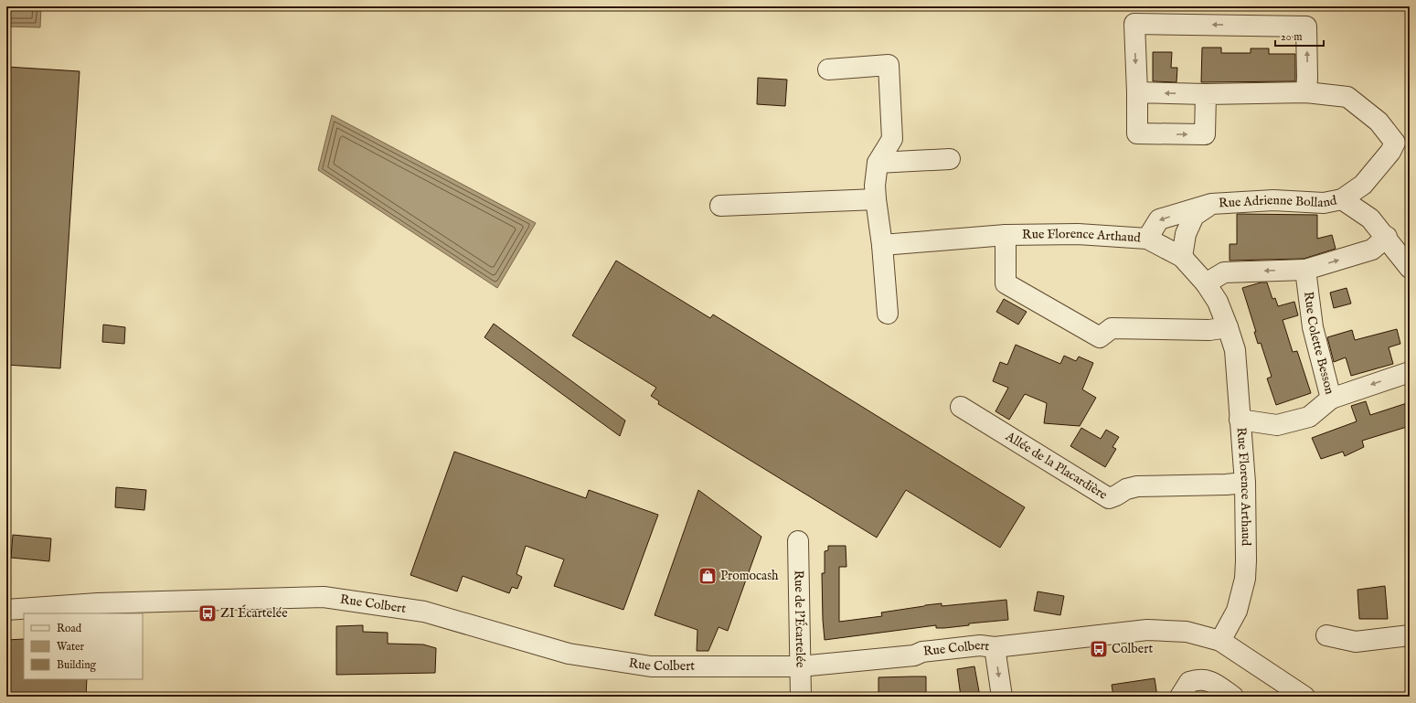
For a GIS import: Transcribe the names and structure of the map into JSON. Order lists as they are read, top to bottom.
{
  "streets": {
    "street": [
      "Rue Adrienne Bolland",
      "Rue Florence Arthaud",
      "Rue Colette Besson",
      "Allée de la Placardière",
      "Rue Colbert",
      "Rue de l'Écartelée"
    ]
  },
  "crossings": [
    ["Rue Adrienne Bolland", "Rue Florence Arthaud"],
    ["Rue Florence Arthaud", "Allée de la Placardière"],
    ["Rue Florence Arthaud", "Rue Colbert"],
    ["Rue Colbert", "Rue de l'Écartelée"]
  ],
  "places": {
    "shop": ["Promocash"],
    "bus stop": ["ZI Écartelée", "Colbert"]
  },
  "legend": ["Road", "Water", "Building"],
  "scale_bar": "20 m"
}
